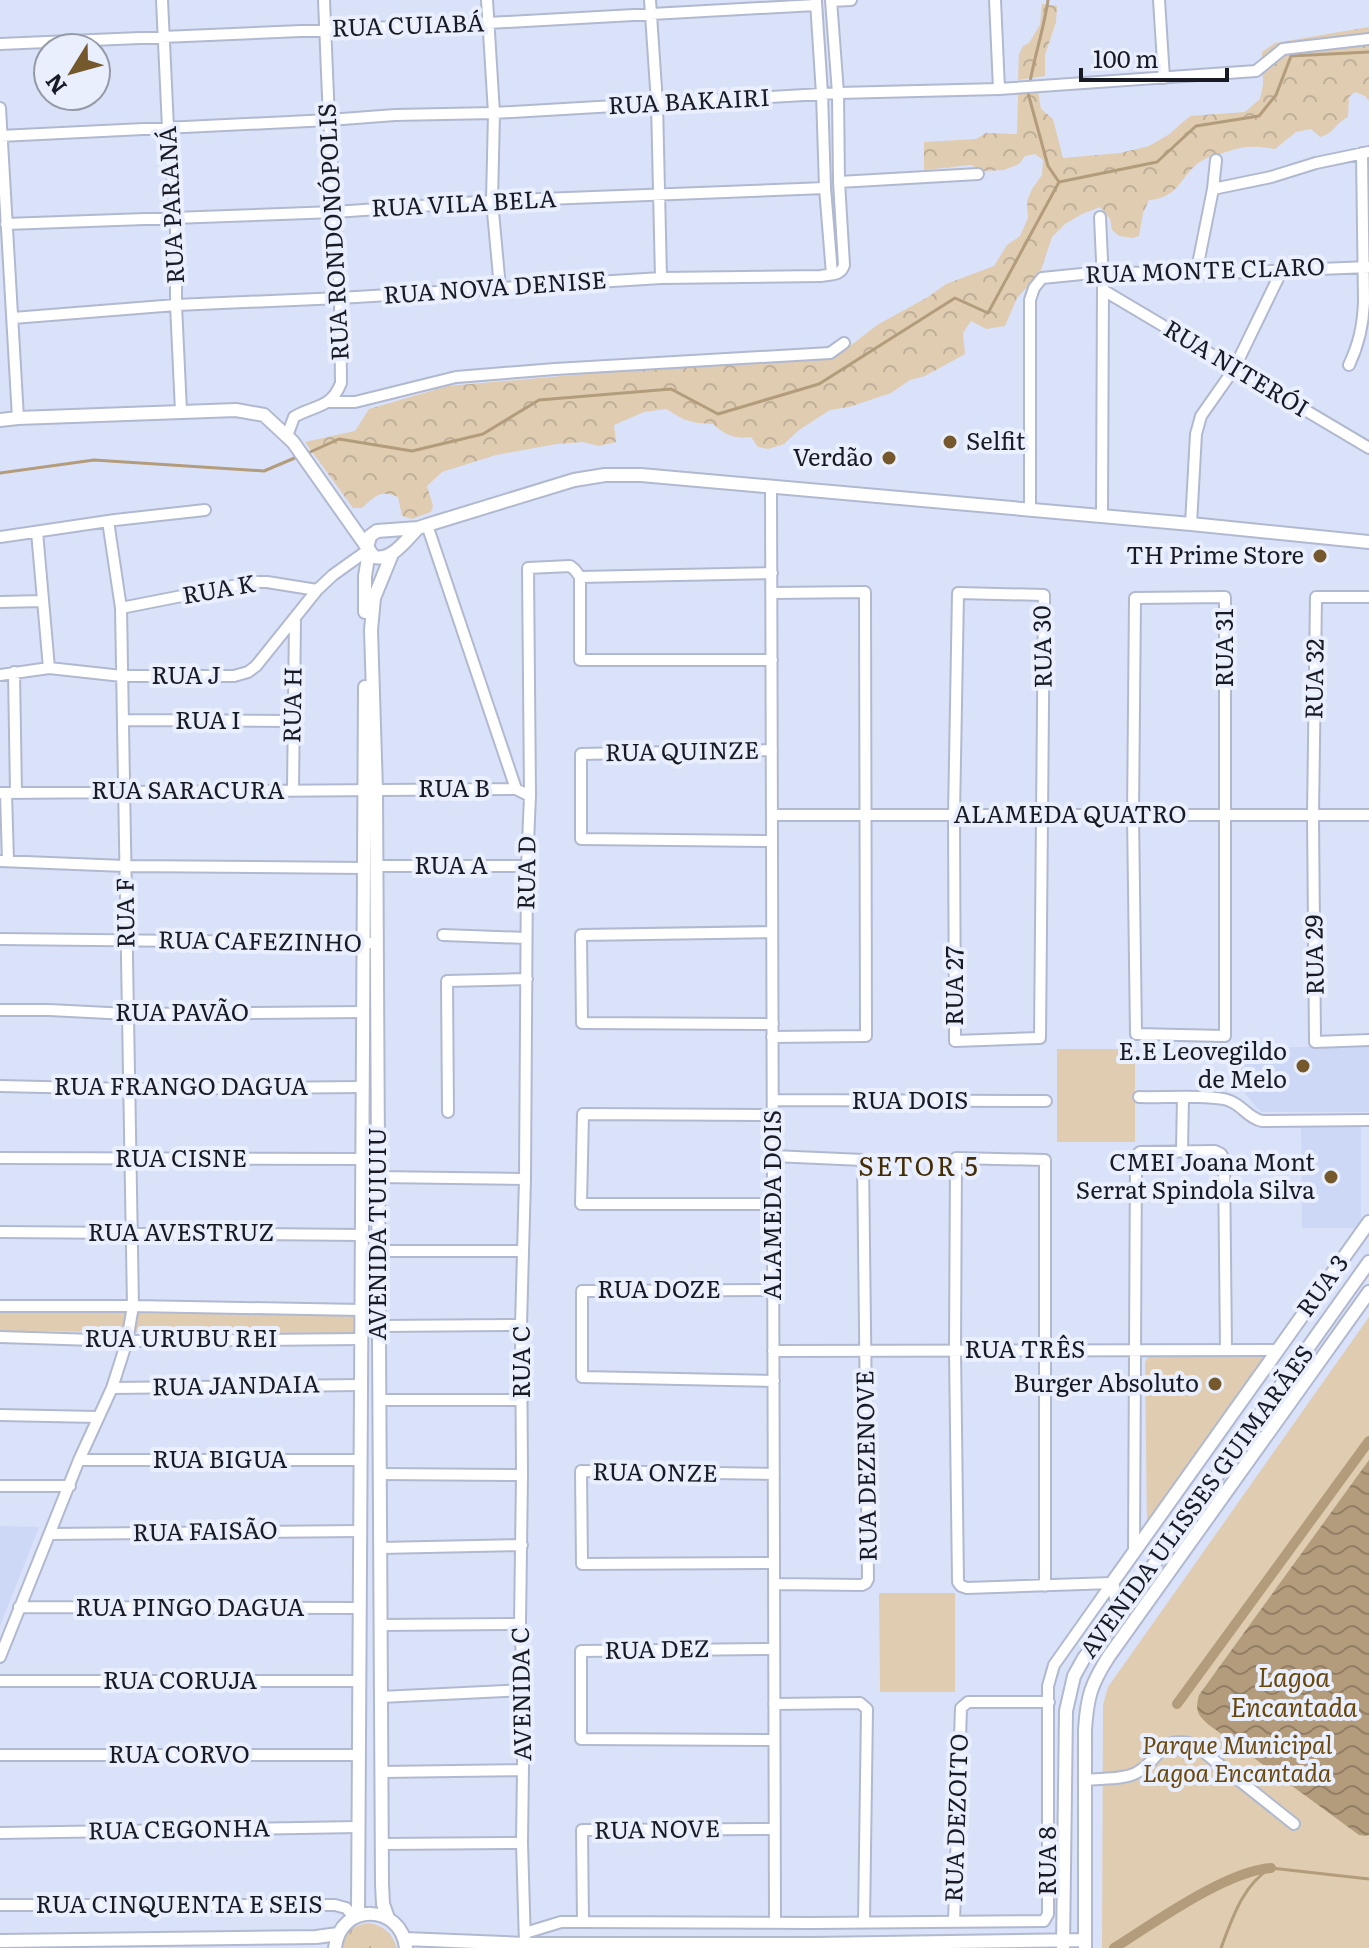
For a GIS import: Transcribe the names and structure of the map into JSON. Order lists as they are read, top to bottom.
{
  "streets": {
    "main road": [
      "AVENIDA TUIUIU",
      "RUA 3",
      "AVENIDA ULISSES GUIMARÃES",
      "RUA 8"
    ],
    "street": [
      "RUA CUIABÁ",
      "RUA BAKAIRI",
      "RUA VILA BELA",
      "RUA PARANÁ",
      "RUA RONDONÓPOLIS",
      "RUA MONTE CLARO",
      "RUA NOVA DENISE",
      "RUA NITERÓI",
      "RUA K",
      "RUA 30",
      "RUA 31",
      "RUA J",
      "RUA 32",
      "RUA H",
      "RUA I",
      "RUA QUINZE",
      "RUA B",
      "RUA SARACURA",
      "ALAMEDA QUATRO",
      "RUA A",
      "RUA D",
      "RUA F",
      "RUA CAFEZINHO",
      "RUA 29",
      "RUA 27",
      "RUA PAVÃO",
      "RUA FRANGO DAGUA",
      "RUA DOIS",
      "RUA CISNE",
      "ALAMEDA DOIS",
      "RUA AVESTRUZ",
      "RUA DOZE",
      "RUA URUBU REI",
      "RUA TRÊS",
      "RUA C",
      "RUA JANDAIA",
      "RUA BIGUA",
      "RUA DEZENOVE",
      "RUA ONZE",
      "RUA FAISÃO",
      "RUA PINGO DAGUA",
      "RUA DEZ",
      "RUA CORUJA",
      "AVENIDA C",
      "RUA CORVO",
      "RUA DEZOITO",
      "RUA CEGONHA",
      "RUA NOVE",
      "RUA CINQUENTA E SEIS"
    ]
  },
  "crossings": [
    ["RUA CUIABÁ", "RUA PARANÁ"],
    ["RUA CUIABÁ", "RUA RONDONÓPOLIS"],
    ["RUA BAKAIRI", "RUA PARANÁ"],
    ["RUA BAKAIRI", "RUA RONDONÓPOLIS"],
    ["RUA VILA BELA", "RUA PARANÁ"],
    ["RUA VILA BELA", "RUA RONDONÓPOLIS"],
    ["RUA PARANÁ", "RUA NOVA DENISE"],
    ["RUA RONDONÓPOLIS", "RUA NOVA DENISE"],
    ["RUA K", "RUA J"],
    ["RUA K", "RUA F"],
    ["RUA 30", "ALAMEDA QUATRO"],
    ["RUA 30", "RUA 27"],
    ["RUA 31", "ALAMEDA QUATRO"],
    ["RUA J", "RUA H"],
    ["RUA J", "RUA F"],
    ["RUA J", "AVENIDA TUIUIU"],
    ["RUA 32", "ALAMEDA QUATRO"],
    ["RUA 32", "RUA 29"],
    ["RUA H", "RUA I"],
    ["RUA H", "RUA SARACURA"],
    ["RUA I", "RUA F"],
    ["RUA QUINZE", "ALAMEDA DOIS"],
    ["RUA B", "RUA SARACURA"],
    ["RUA B", "RUA D"],
    ["RUA B", "AVENIDA TUIUIU"],
    ["RUA SARACURA", "RUA F"],
    ["RUA SARACURA", "AVENIDA TUIUIU"],
    ["ALAMEDA QUATRO", "RUA 29"],
    ["ALAMEDA QUATRO", "RUA 27"],
    ["ALAMEDA QUATRO", "ALAMEDA DOIS"],
    ["RUA A", "RUA D"],
    ["RUA A", "RUA F"],
    ["RUA A", "AVENIDA TUIUIU"],
    ["RUA D", "RUA C"],
    ["RUA F", "RUA CAFEZINHO"],
    ["RUA F", "RUA PAVÃO"],
    ["RUA F", "RUA FRANGO DAGUA"],
    ["RUA F", "RUA CISNE"],
    ["RUA F", "RUA AVESTRUZ"],
    ["RUA F", "RUA URUBU REI"],
    ["RUA F", "RUA JANDAIA"],
    ["RUA F", "RUA BIGUA"],
    ["RUA F", "RUA FAISÃO"],
    ["RUA F", "RUA PINGO DAGUA"],
    ["RUA CAFEZINHO", "AVENIDA TUIUIU"],
    ["RUA PAVÃO", "AVENIDA TUIUIU"],
    ["RUA FRANGO DAGUA", "AVENIDA TUIUIU"],
    ["RUA DOIS", "ALAMEDA DOIS"],
    ["RUA CISNE", "AVENIDA TUIUIU"],
    ["ALAMEDA DOIS", "RUA DOZE"],
    ["ALAMEDA DOIS", "RUA TRÊS"],
    ["ALAMEDA DOIS", "RUA DEZENOVE"],
    ["ALAMEDA DOIS", "RUA ONZE"],
    ["ALAMEDA DOIS", "RUA DEZ"],
    ["ALAMEDA DOIS", "RUA NOVE"],
    ["ALAMEDA DOIS", "RUA 8"],
    ["RUA AVESTRUZ", "AVENIDA TUIUIU"],
    ["AVENIDA TUIUIU", "RUA URUBU REI"],
    ["AVENIDA TUIUIU", "RUA JANDAIA"],
    ["AVENIDA TUIUIU", "RUA BIGUA"],
    ["AVENIDA TUIUIU", "RUA FAISÃO"],
    ["AVENIDA TUIUIU", "RUA PINGO DAGUA"],
    ["AVENIDA TUIUIU", "RUA CORUJA"],
    ["AVENIDA TUIUIU", "RUA CORVO"],
    ["AVENIDA TUIUIU", "RUA CEGONHA"],
    ["AVENIDA TUIUIU", "RUA CINQUENTA E SEIS"],
    ["RUA 3", "RUA TRÊS"],
    ["RUA 3", "RUA 8"],
    ["RUA TRÊS", "RUA DEZENOVE"],
    ["RUA TRÊS", "RUA 8"],
    ["RUA C", "AVENIDA C"],
    ["RUA DEZOITO", "RUA 8"],
    ["RUA NOVE", "RUA 8"]
  ],
  "districts": ["SETOR 5"],
  "water": ["Lagoa Encantada"],
  "parks": ["Parque Municipal Lagoa Encantada"],
  "places": [
    "Selfit",
    "Verdão",
    "TH Prime Store",
    "E.E Leovegildo de Melo",
    "CMEI Joana Mont Serrat Spindola Silva",
    "Burger Absoluto"
  ],
  "scale_bar": "100 m",
  "north": "bottom left"
}
